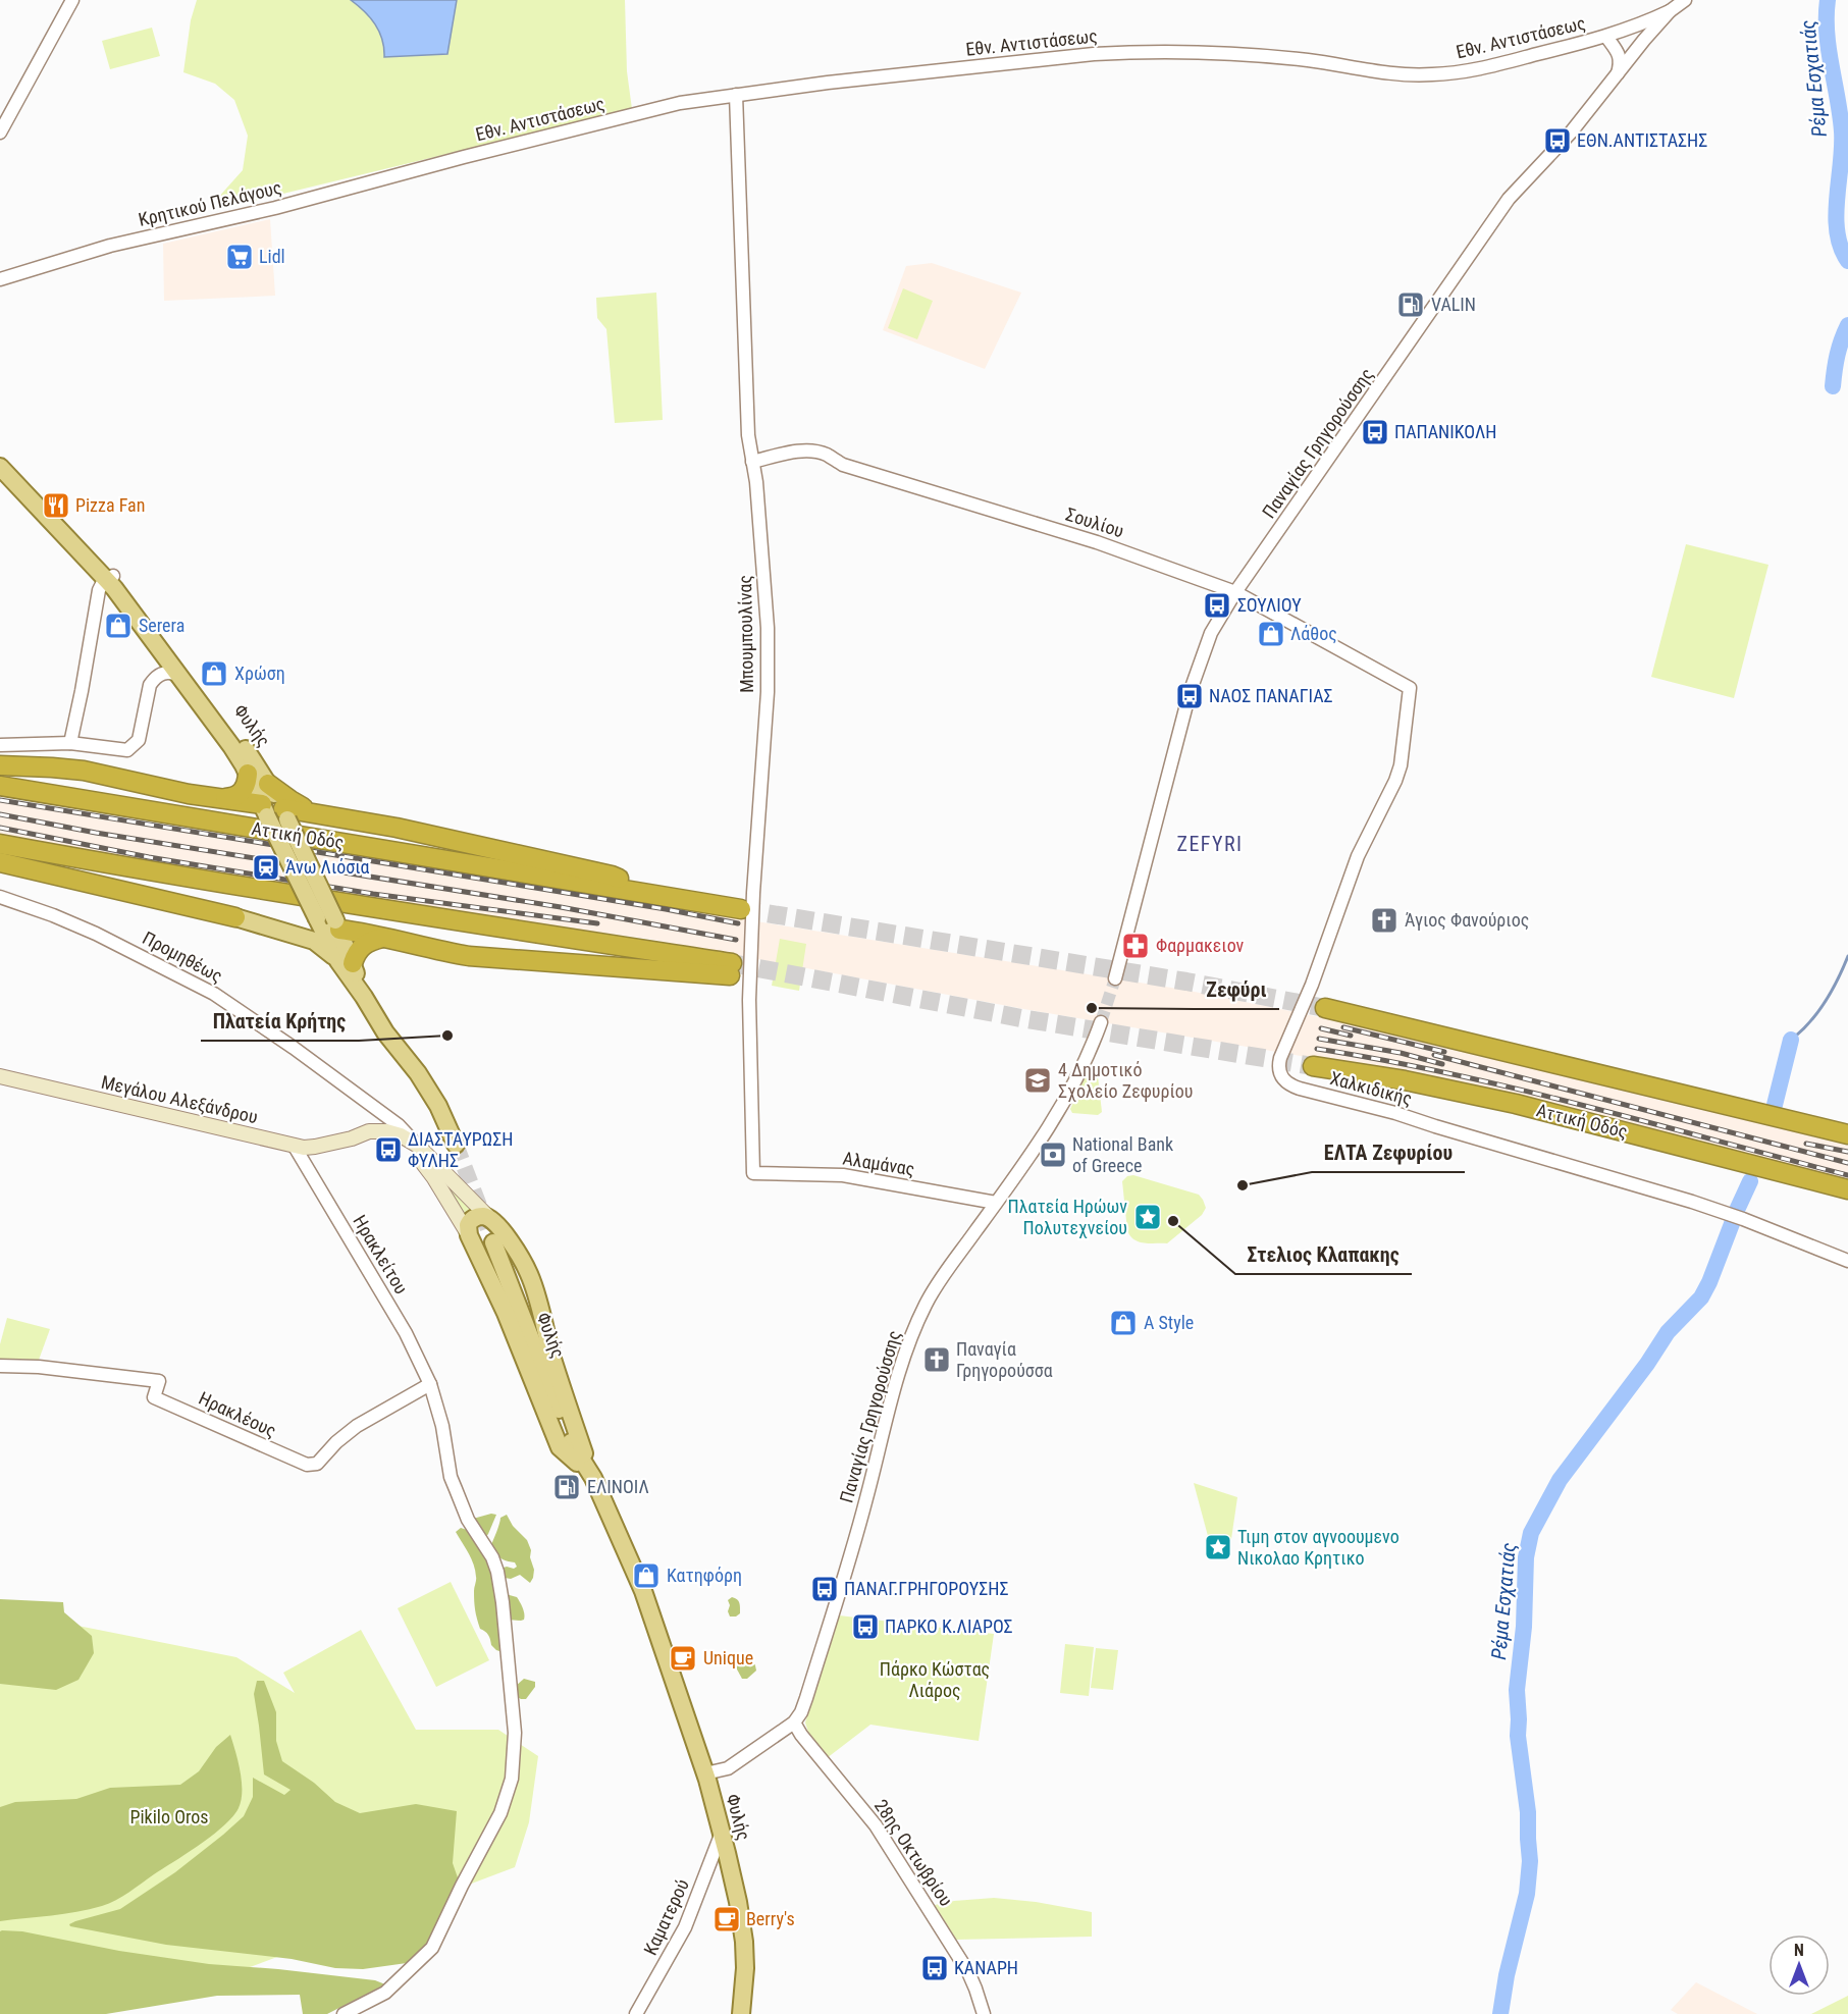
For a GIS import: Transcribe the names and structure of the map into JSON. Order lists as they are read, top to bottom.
{
  "streets": {
    "highway": ["Αττική Οδός"],
    "main road": ["Φυλής", "Μεγάλου Αλεξάνδρου"],
    "street": [
      "Εθν. Αντιστάσεως",
      "Κρητικού Πελάγους",
      "Παναγίας Γρηγορούσσης",
      "Σουλίου",
      "Μπουμπουλίνας",
      "Προμηθέως",
      "Χαλκιδικής",
      "Αλαμάνας",
      "Ηρακλείτου",
      "Ηρακλέους",
      "28ης Οκτωβρίου",
      "Καματερού"
    ]
  },
  "crossings": [
    ["Εθν. Αντιστάσεως", "Κρητικού Πελάγους"],
    ["Εθν. Αντιστάσεως", "Παναγίας Γρηγορούσσης"],
    ["Εθν. Αντιστάσεως", "Μπουμπουλίνας"],
    ["Παναγίας Γρηγορούσσης", "Σουλίου"],
    ["Παναγίας Γρηγορούσσης", "Φυλής"],
    ["Παναγίας Γρηγορούσσης", "Αλαμάνας"],
    ["Παναγίας Γρηγορούσσης", "28ης Οκτωβρίου"],
    ["Σουλίου", "Μπουμπουλίνας"],
    ["Σουλίου", "Χαλκιδικής"],
    ["Μπουμπουλίνας", "Αλαμάνας"],
    ["Φυλής", "Καματερού"],
    ["Προμηθέως", "Μεγάλου Αλεξάνδρου"],
    ["Μεγάλου Αλεξάνδρου", "Ηρακλείτου"],
    ["Ηρακλείτου", "Ηρακλέους"]
  ],
  "districts": ["ZEFYRI"],
  "water": ["Ρέμα Εσχατιάς"],
  "parks": ["Πάρκο Κώστας Λιάρος", "Pikilo Oros"],
  "places": {
    "bus stop": [
      "ΕΘΝ.ΑΝΤΙΣΤΑΣΗΣ",
      "ΠΑΠΑΝΙΚΟΛΗ",
      "ΣΟΥΛΙΟΥ",
      "ΝΑΟΣ ΠΑΝΑΓΙΑΣ",
      "ΔΙΑΣΤΑΥΡΩΣΗ ΦΥΛΗΣ",
      "ΠΑΝΑΓ.ΓΡΗΓΟΡΟΥΣΗΣ",
      "ΠΑΡΚΟ Κ.ΛΙΑΡΟΣ",
      "ΚΑΝΑΡΗ"
    ],
    "supermarket": ["Lidl"],
    "fuel station": ["VALIN", "ΕΛΙΝΟΙΛ"],
    "restaurant": ["Pizza Fan"],
    "shop": [
      "Serera",
      "Λάθος",
      "Χρώση",
      "A Style",
      "Κατηφόρη"
    ],
    "station": ["Άνω Λιόσια"],
    "church": ["Άγιος Φανούριος", "Παναγία Γρηγορούσσα"],
    "pharmacy": ["Φαρμακειον"],
    "other": [
      "Ζεφύρι",
      "Πλατεία Κρήτης",
      "ΕΛΤΑ Ζεφυρίου",
      "Στελιος Κλαπακης"
    ],
    "school or university": ["4 Δημοτικό Σχολείο Ζεφυρίου"],
    "bank": ["National Bank of Greece"],
    "place": ["Πλατεία Ηρώων Πολυτεχνείου", "Τιμη στον αγνοουμενο Νικολαο Κρητικο"],
    "cafe": ["Unique", "Berry's"]
  },
  "north": "top"
}
